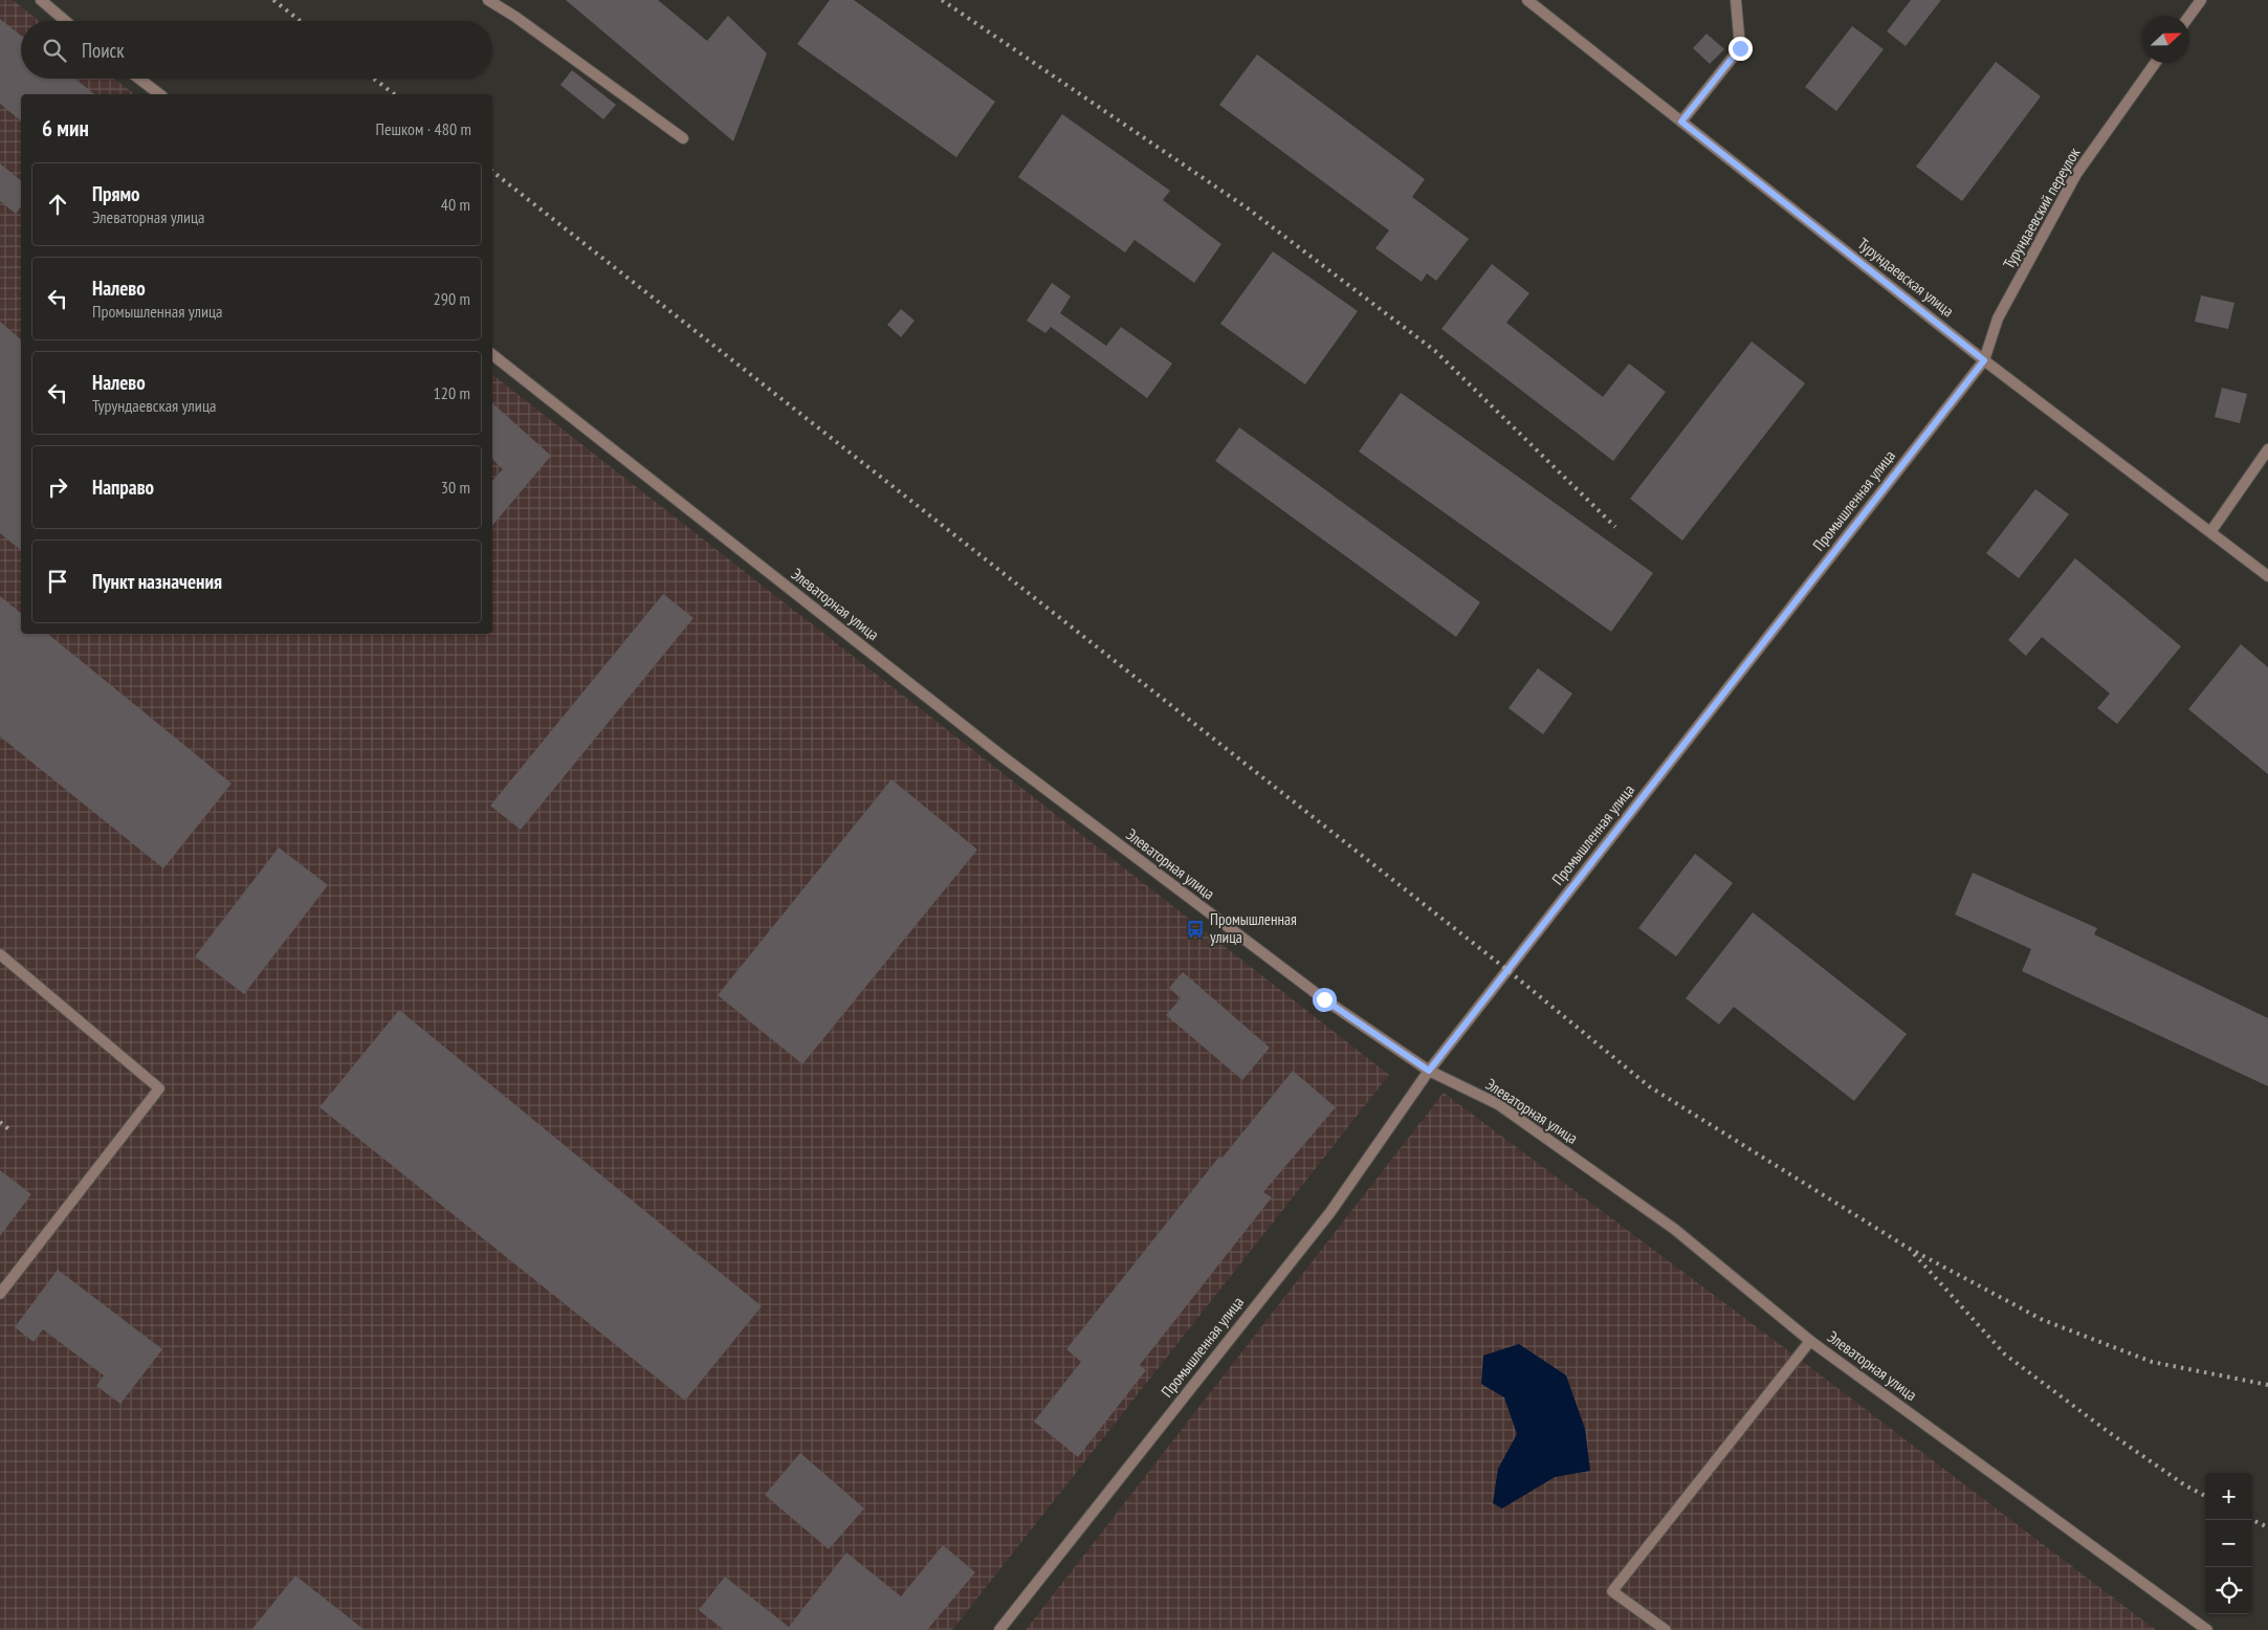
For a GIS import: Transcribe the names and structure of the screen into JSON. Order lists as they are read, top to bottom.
{
  "streets": {
    "street": [
      "Турундаевский переулок",
      "Турундаевская улица",
      "Промышленная улица",
      "Элеваторная улица"
    ]
  },
  "crossings": [
    ["Турундаевский переулок", "Турундаевская улица"],
    ["Турундаевский переулок", "Промышленная улица"],
    ["Турундаевская улица", "Промышленная улица"],
    ["Промышленная улица", "Элеваторная улица"]
  ],
  "places": {
    "bus stop": ["Промышленная улица"]
  },
  "north": "right",
  "page": {
    "search": "Поиск",
    "heading": ["6 мин", "Пешком · 480 m"],
    "list": [
      ["Прямо", "Элеваторная улица", "40 m"],
      ["Налево", "Промышленная улица", "290 m"],
      ["Налево", "Турундаевская улица", "120 m"],
      ["Направо", "30 m"],
      "Пункт назначения"
    ],
    "map_buttons": ["+", "−"]
  }
}
